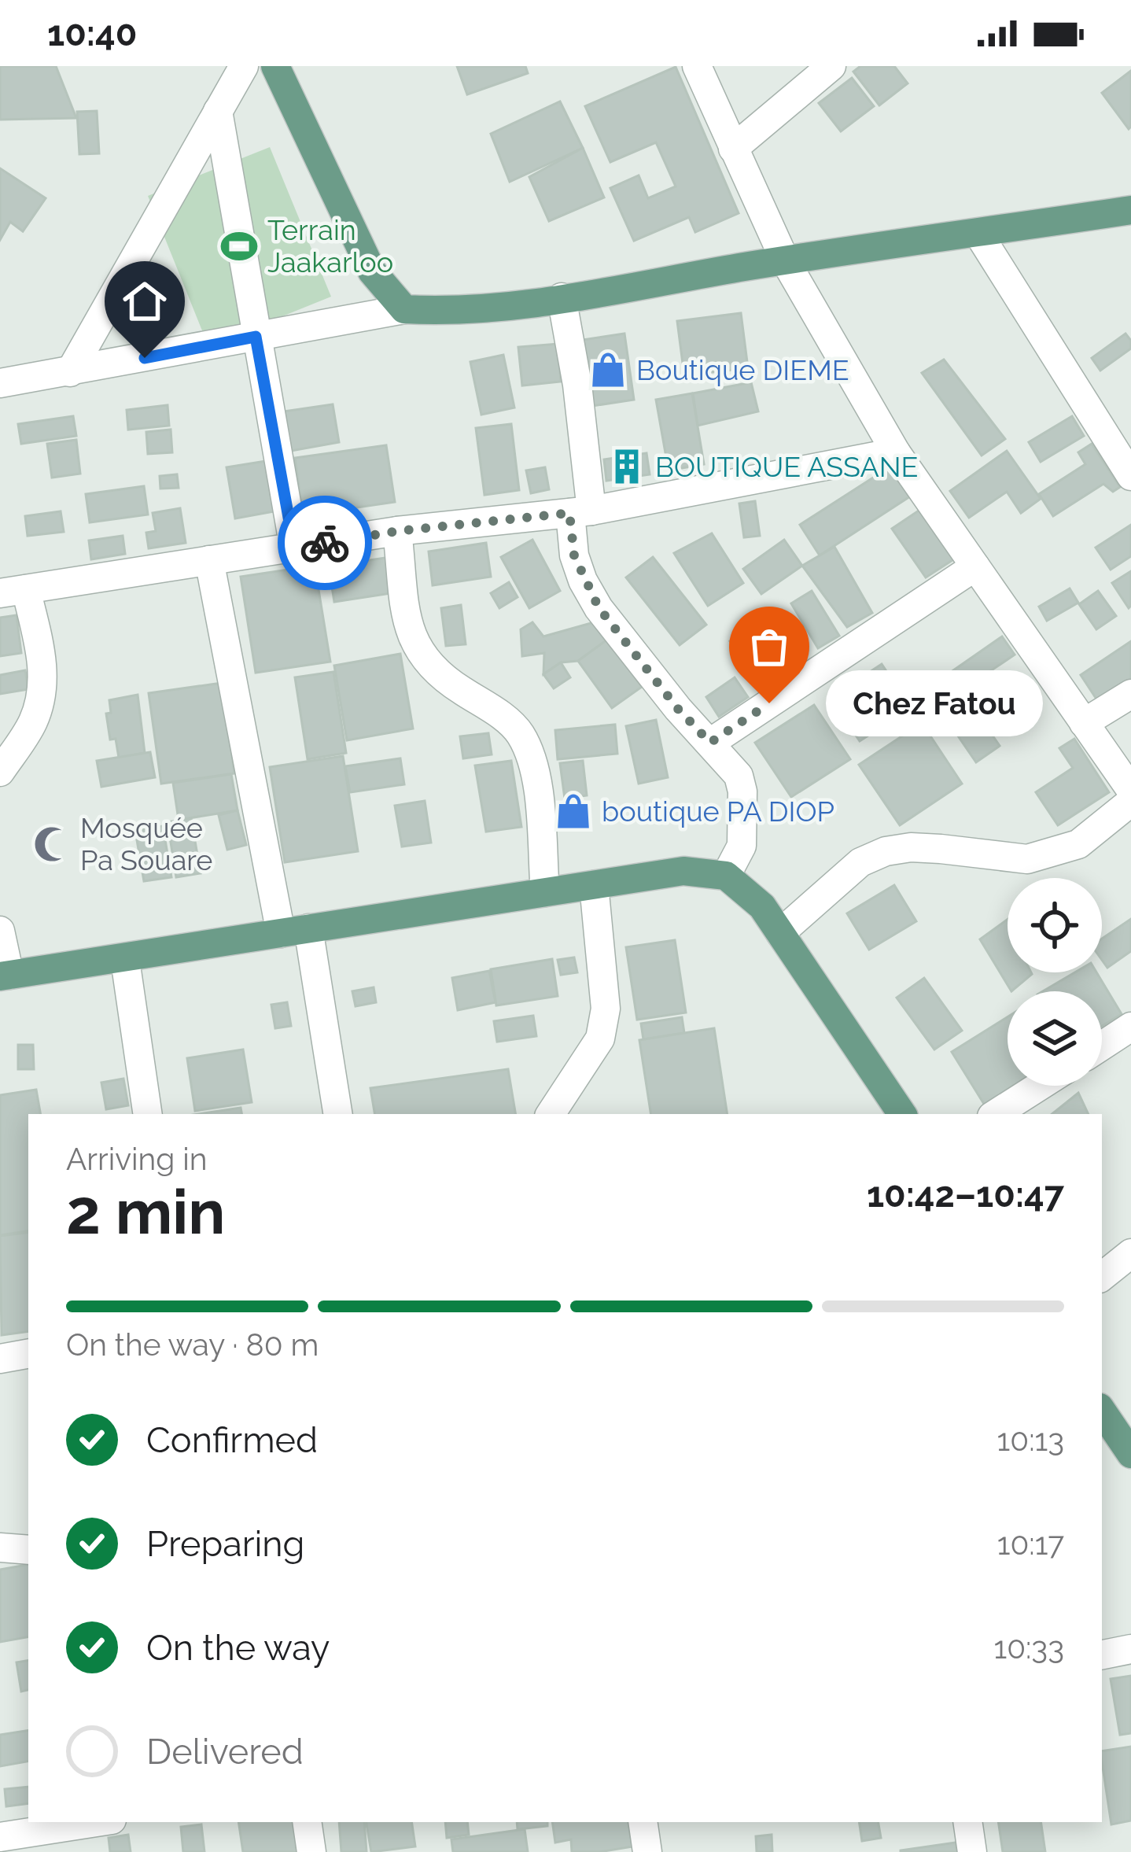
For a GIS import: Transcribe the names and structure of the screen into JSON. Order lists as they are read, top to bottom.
{
  "places": {
    "sports": ["Terrain Jaakarloo"],
    "shop": ["Boutique DIEME", "boutique PA DIOP"],
    "building": ["BOUTIQUE ASSANE"],
    "other": ["Chez Fatou"],
    "mosque": ["Mosquée Pa Souare"]
  },
  "page": {
    "status": "10:40",
    "bubble": "Chez Fatou",
    "heading": ["2 min", "Arriving in", "10:42–10:47"],
    "bar": "On the way · 80 m",
    "list": [
      ["Confirmed", "10:13"],
      ["Preparing", "10:17"],
      ["On the way", "10:33"],
      "Delivered"
    ]
  }
}
